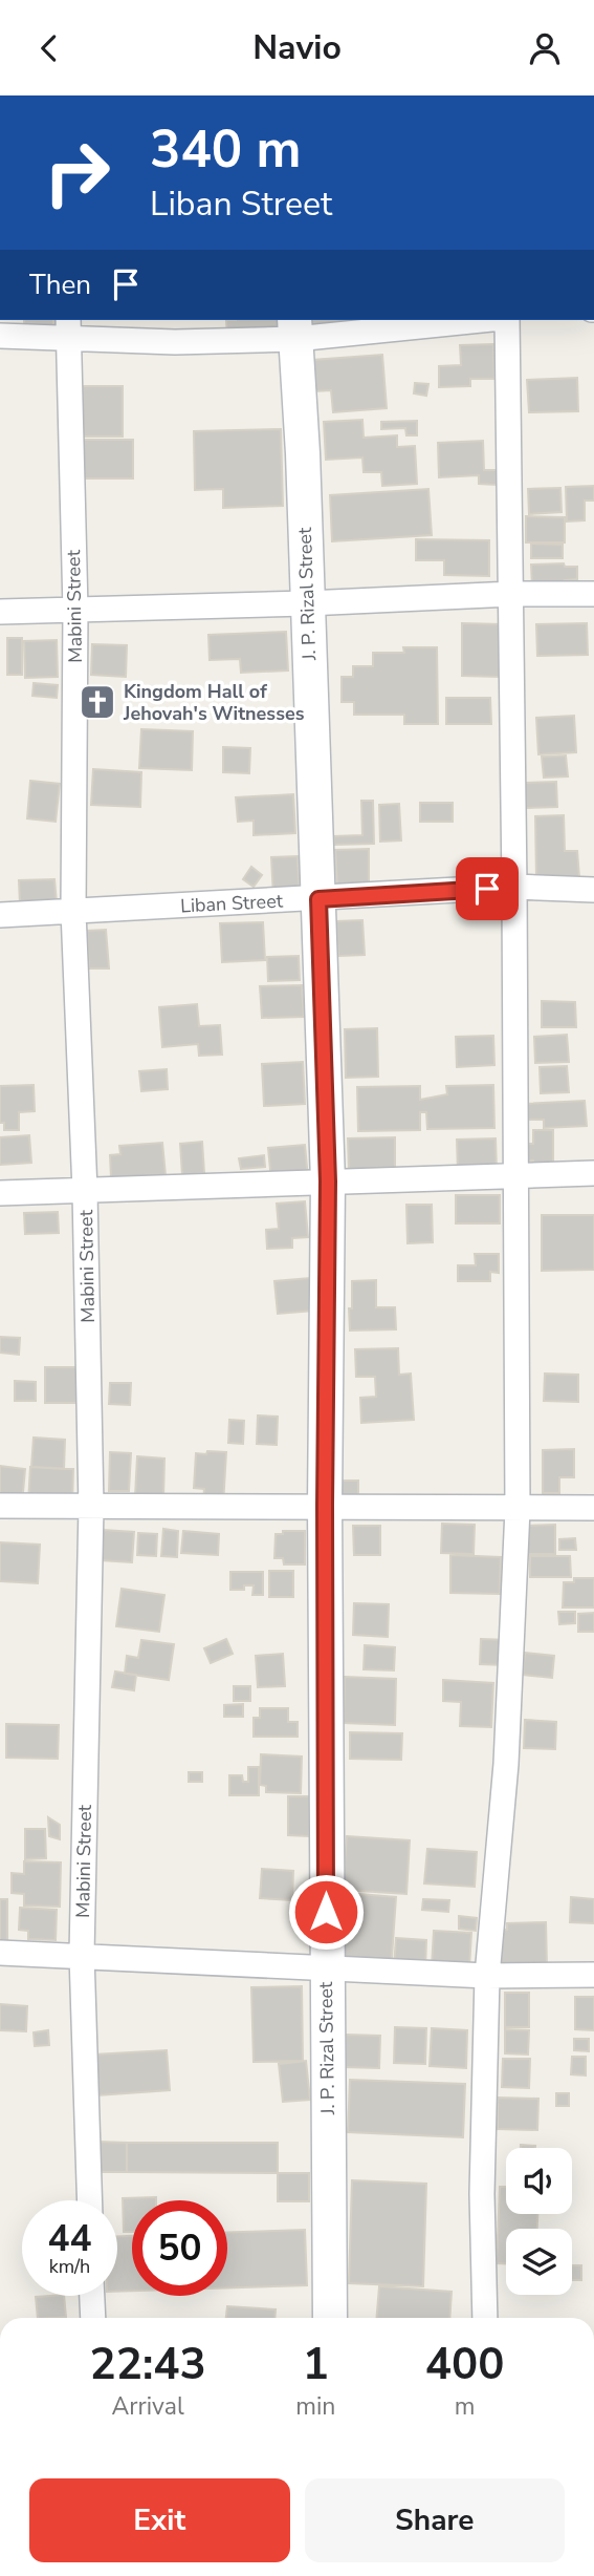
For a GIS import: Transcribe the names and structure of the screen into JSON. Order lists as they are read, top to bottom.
{
  "streets": {
    "main road": ["J. P. Rizal Street"],
    "street": ["Mabini Street", "Liban Street"]
  },
  "crossings": [
    ["J. P. Rizal Street", "Liban Street"],
    ["Mabini Street", "Liban Street"]
  ],
  "places": {
    "church": ["Kingdom Hall of Jehovah's Witnesses"]
  },
  "page": {
    "header": "Navio",
    "turn": ["340 m", "Liban Street"],
    "then": "Then",
    "speed": "44 km/h",
    "limit": "50",
    "eta": [
      "22:43",
      "Arrival",
      "1",
      "min",
      "400",
      "m"
    ],
    "buttons": ["Exit", "Share"]
  }
}
